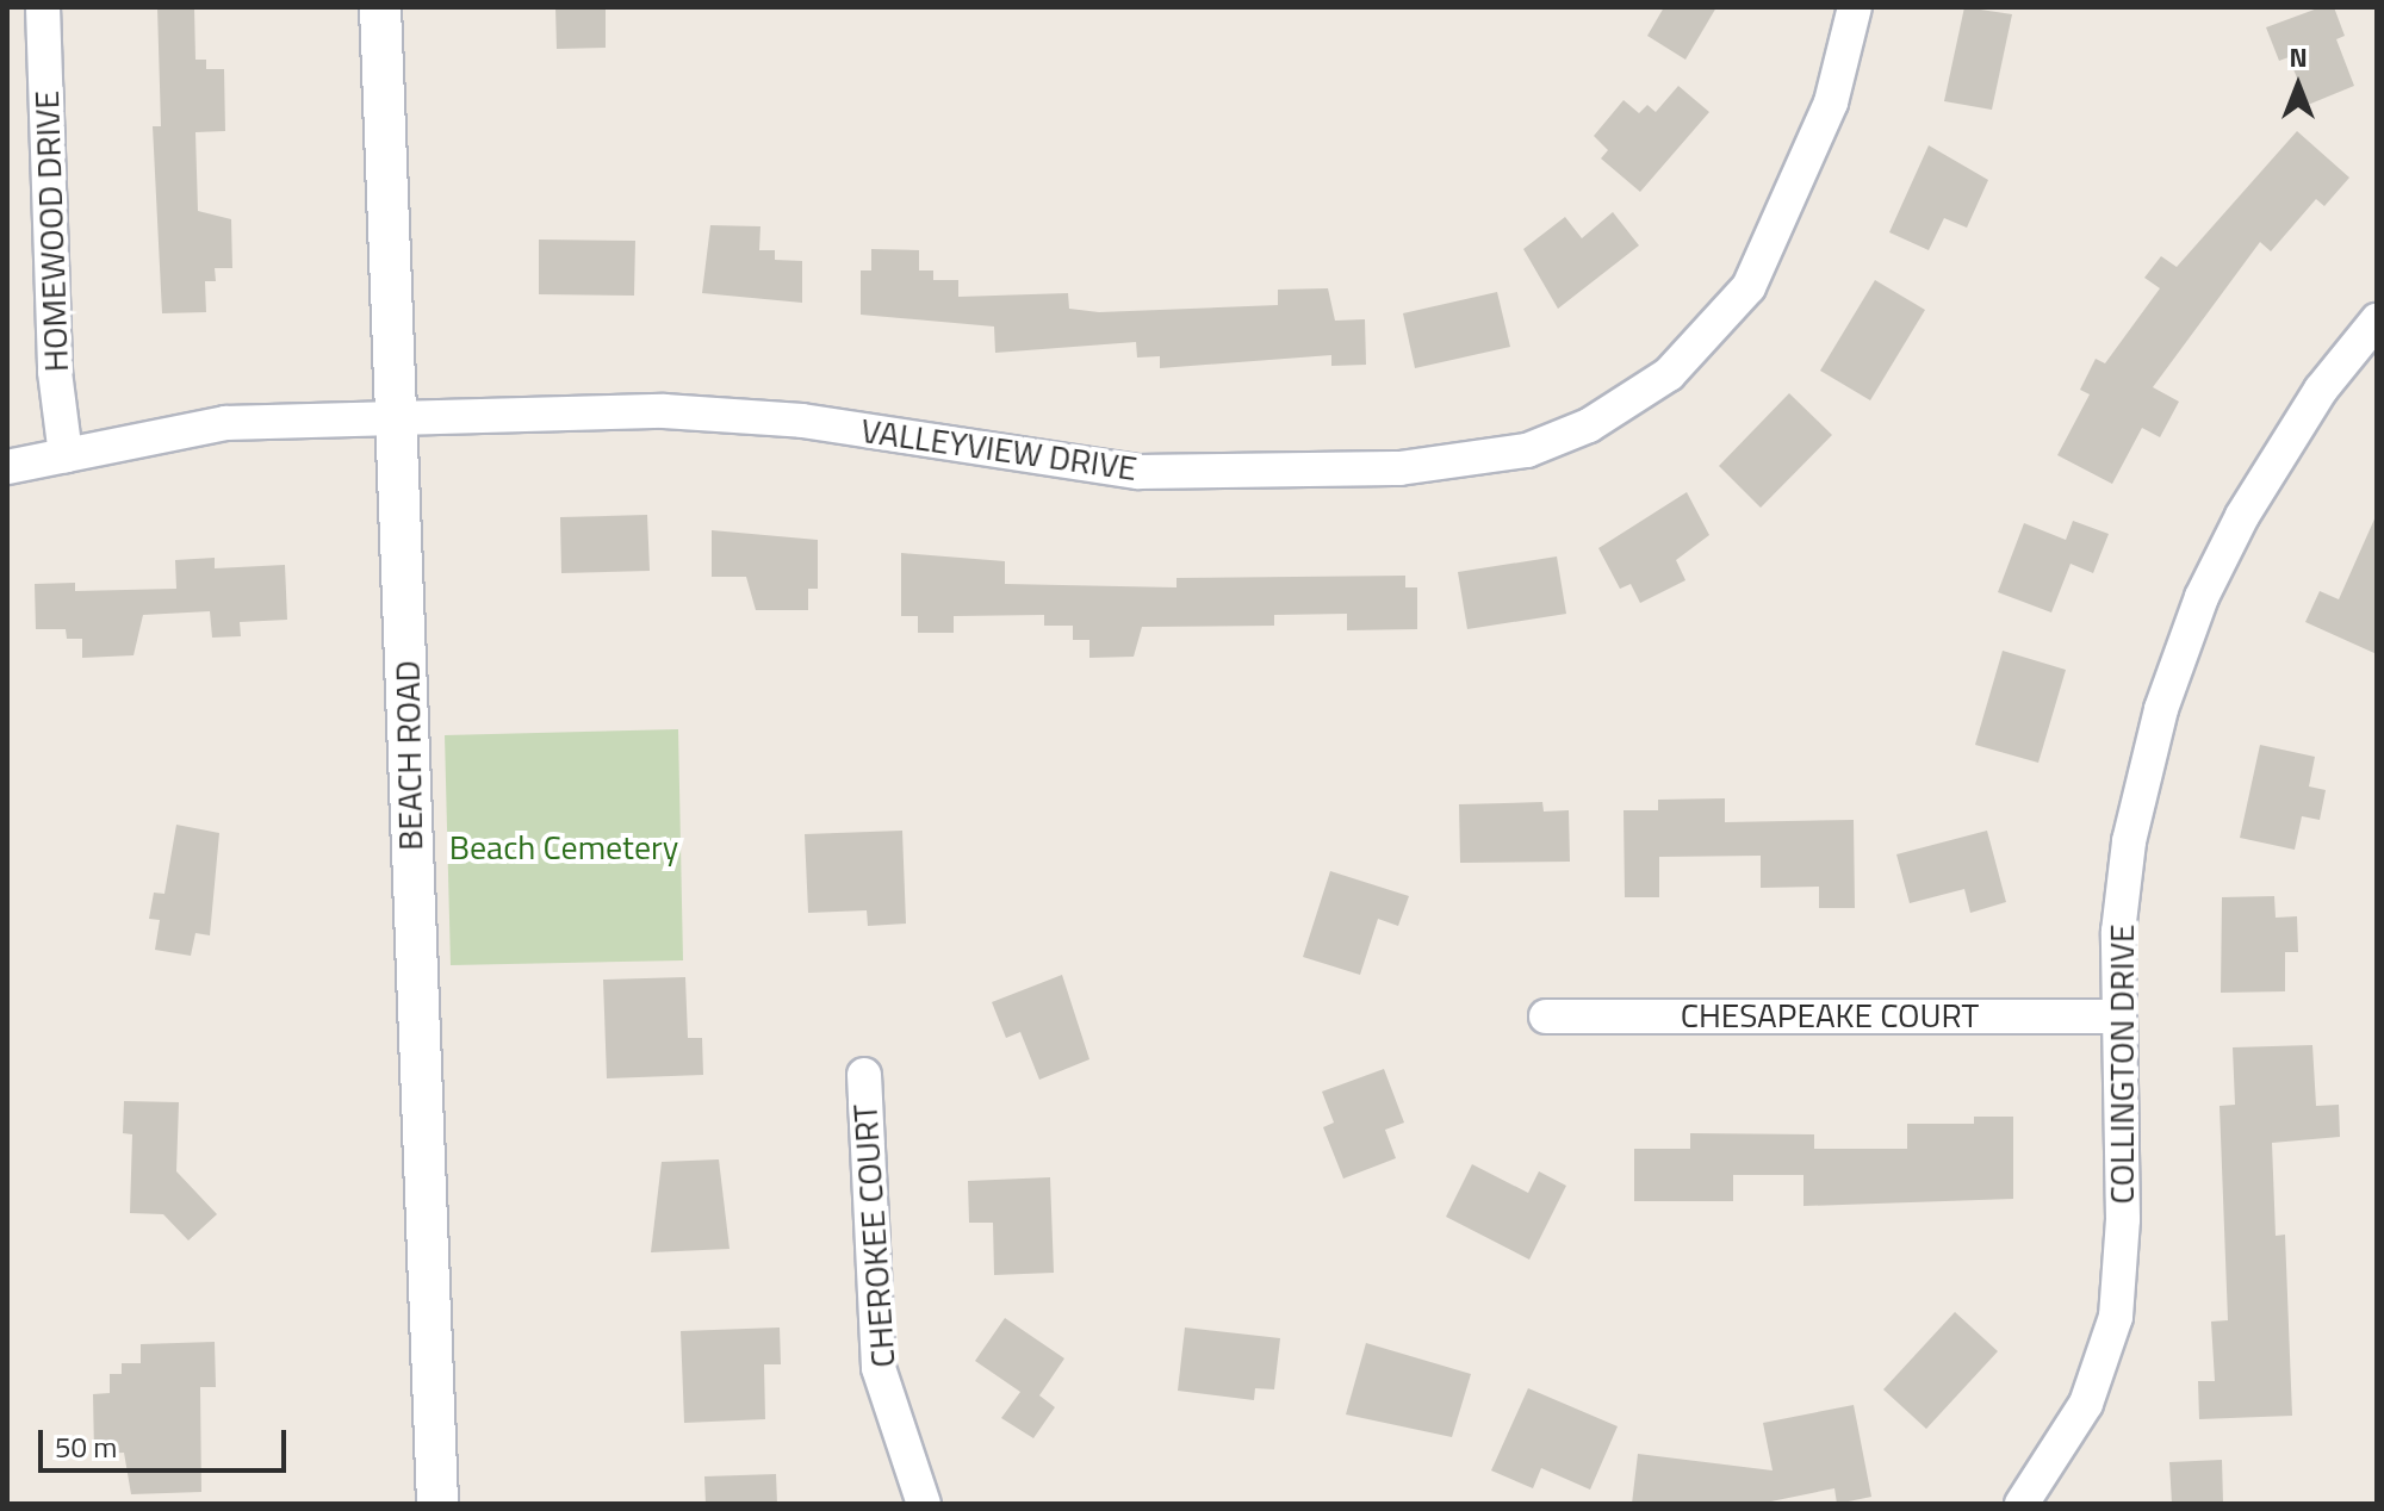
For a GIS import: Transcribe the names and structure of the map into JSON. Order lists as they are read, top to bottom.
{
  "streets": {
    "street": [
      "HOMEWOOD DRIVE",
      "VALLEYVIEW DRIVE",
      "BEACH ROAD",
      "CHESAPEAKE COURT",
      "COLLINGTON DRIVE",
      "CHEROKEE COURT"
    ]
  },
  "crossings": [
    ["HOMEWOOD DRIVE", "VALLEYVIEW DRIVE"],
    ["VALLEYVIEW DRIVE", "BEACH ROAD"],
    ["CHESAPEAKE COURT", "COLLINGTON DRIVE"]
  ],
  "parks": ["Beach Cemetery"],
  "scale_bar": "50 m",
  "north": "top"
}
